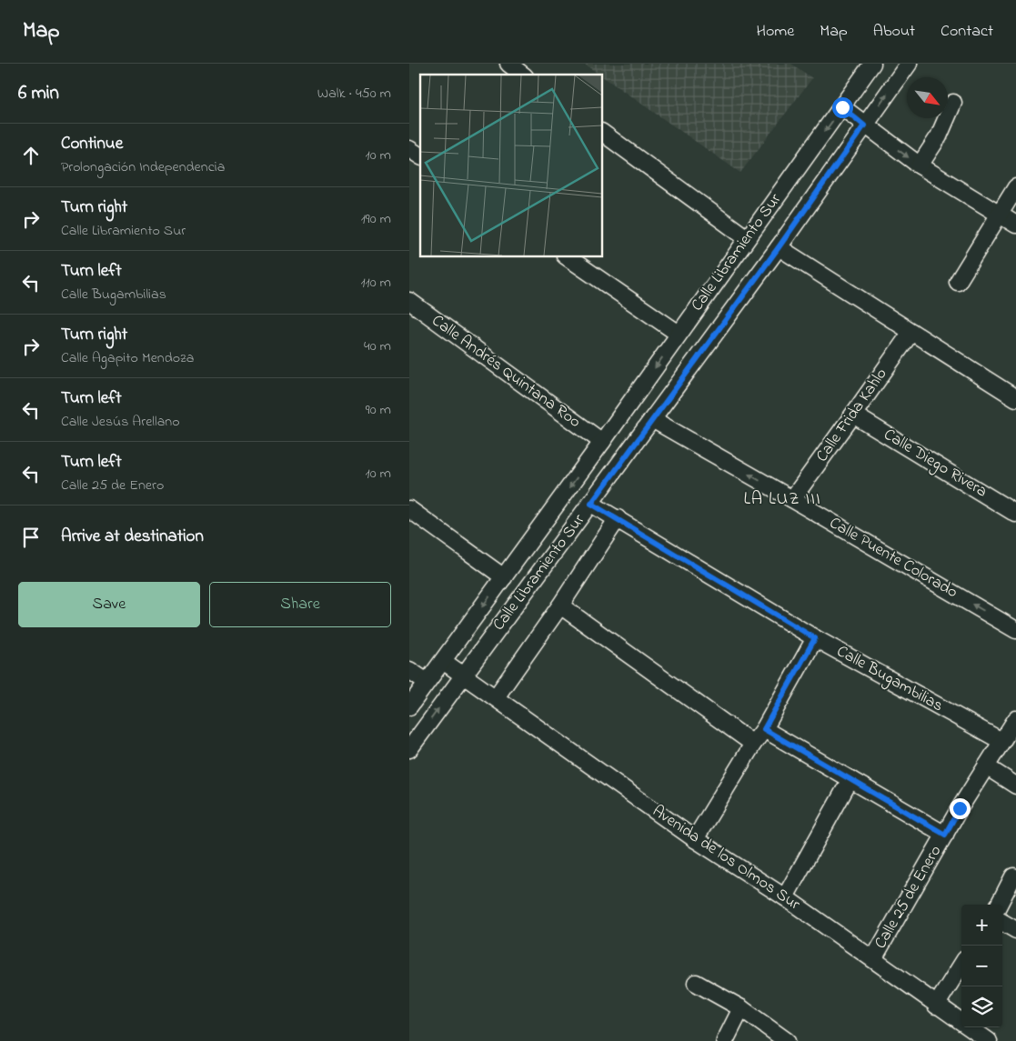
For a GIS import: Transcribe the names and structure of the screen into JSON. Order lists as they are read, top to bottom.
{
  "streets": {
    "street": [
      "Calle Libramiento Sur",
      "Calle Andrés Quintana Roo",
      "Calle Frida Kahlo",
      "Calle Diego Rivera",
      "Calle Puente Colorado",
      "Calle Bugambilias",
      "Avenida de los Olmos Sur",
      "Calle 25 de Enero"
    ]
  },
  "crossings": [
    ["Calle Libramiento Sur", "Calle Andrés Quintana Roo"],
    ["Calle Libramiento Sur", "Calle Puente Colorado"],
    ["Calle Libramiento Sur", "Calle Bugambilias"],
    ["Calle Libramiento Sur", "Avenida de los Olmos Sur"],
    ["Calle Frida Kahlo", "Calle Diego Rivera"],
    ["Calle Frida Kahlo", "Calle Puente Colorado"],
    ["Calle Bugambilias", "Calle 25 de Enero"],
    ["Avenida de los Olmos Sur", "Calle 25 de Enero"]
  ],
  "one_way": ["Calle Puente Colorado"],
  "districts": ["LA LUZ III"],
  "north": "bottom right",
  "page": {
    "header": "Map",
    "nav": [
      "Home",
      "Map",
      "About",
      "Contact"
    ],
    "heading": ["6 min", "Walk · 450 m"],
    "list": [
      ["Continue", "Prolongación Independencia", "10 m"],
      ["Turn right", "Calle Libramiento Sur", "190 m"],
      ["Turn left", "Calle Bugambilias", "110 m"],
      ["Turn right", "Calle Agapito Mendoza", "40 m"],
      ["Turn left", "Calle Jesús Arellano", "90 m"],
      ["Turn left", "Calle 25 de Enero", "10 m"],
      "Arrive at destination"
    ],
    "buttons": ["Save", "Share"],
    "map_buttons": ["+", "−"]
  }
}
